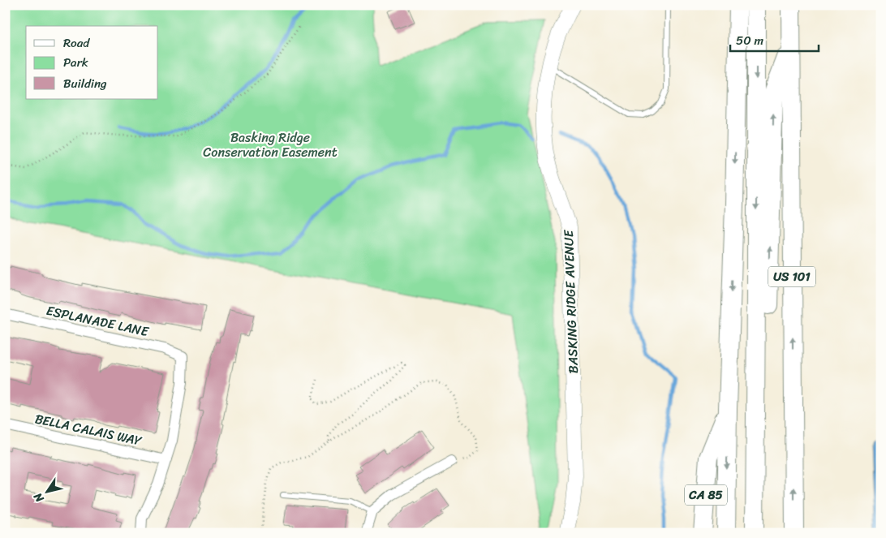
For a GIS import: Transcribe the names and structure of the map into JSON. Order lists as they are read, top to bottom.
{
  "streets": {
    "highway": ["US 101", "CA 85"],
    "street": ["BASKING RIDGE AVENUE", "ESPLANADE LANE", "BELLA CALAIS WAY"]
  },
  "crossings": [
    ["ESPLANADE LANE", "BELLA CALAIS WAY"]
  ],
  "parks": ["Basking Ridge Conservation Easement"],
  "legend": ["Road", "Park", "Building"],
  "scale_bar": "50 m",
  "north": "bottom left"
}
